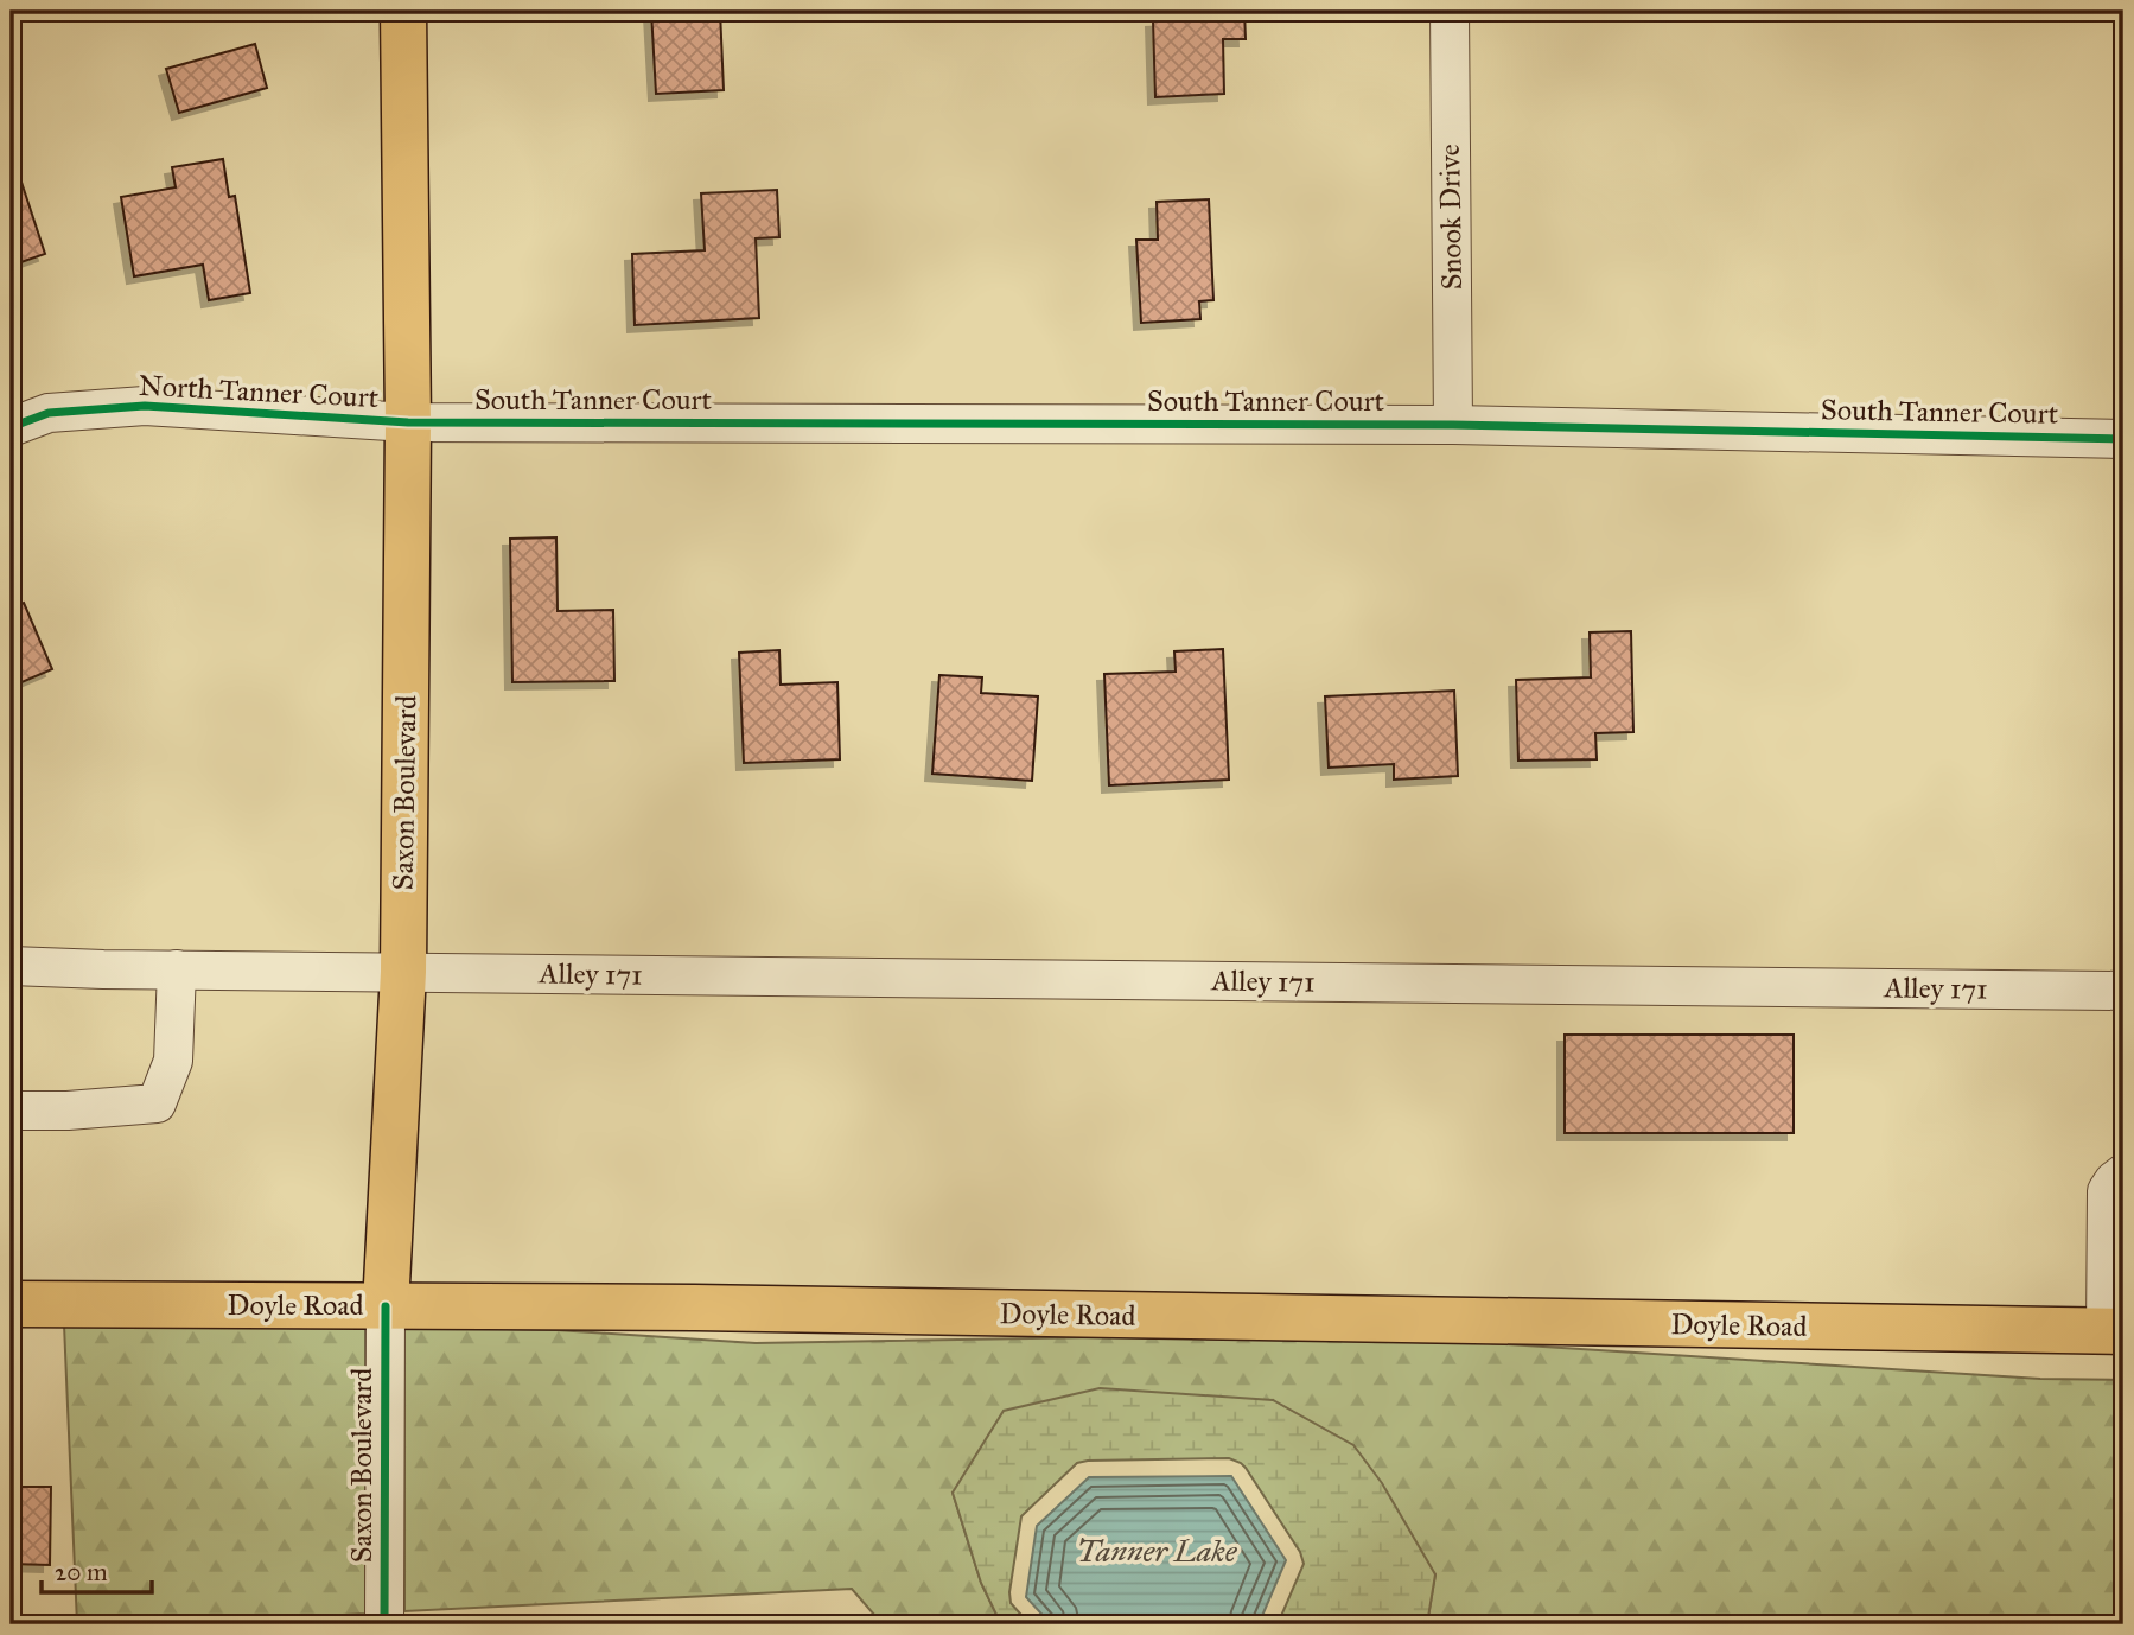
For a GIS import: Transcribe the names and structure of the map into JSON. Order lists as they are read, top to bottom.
{
  "streets": {
    "main road": ["Saxon Boulevard", "Doyle Road"],
    "street": [
      "Snook Drive",
      "North Tanner Court",
      "South Tanner Court",
      "Alley 171"
    ]
  },
  "crossings": [
    ["Snook Drive", "South Tanner Court"],
    ["North Tanner Court", "South Tanner Court"],
    ["North Tanner Court", "Saxon Boulevard"],
    ["South Tanner Court", "Saxon Boulevard"],
    ["Saxon Boulevard", "Alley 171"],
    ["Saxon Boulevard", "Doyle Road"]
  ],
  "water": ["Tanner Lake"],
  "scale_bar": "20 m"
}
